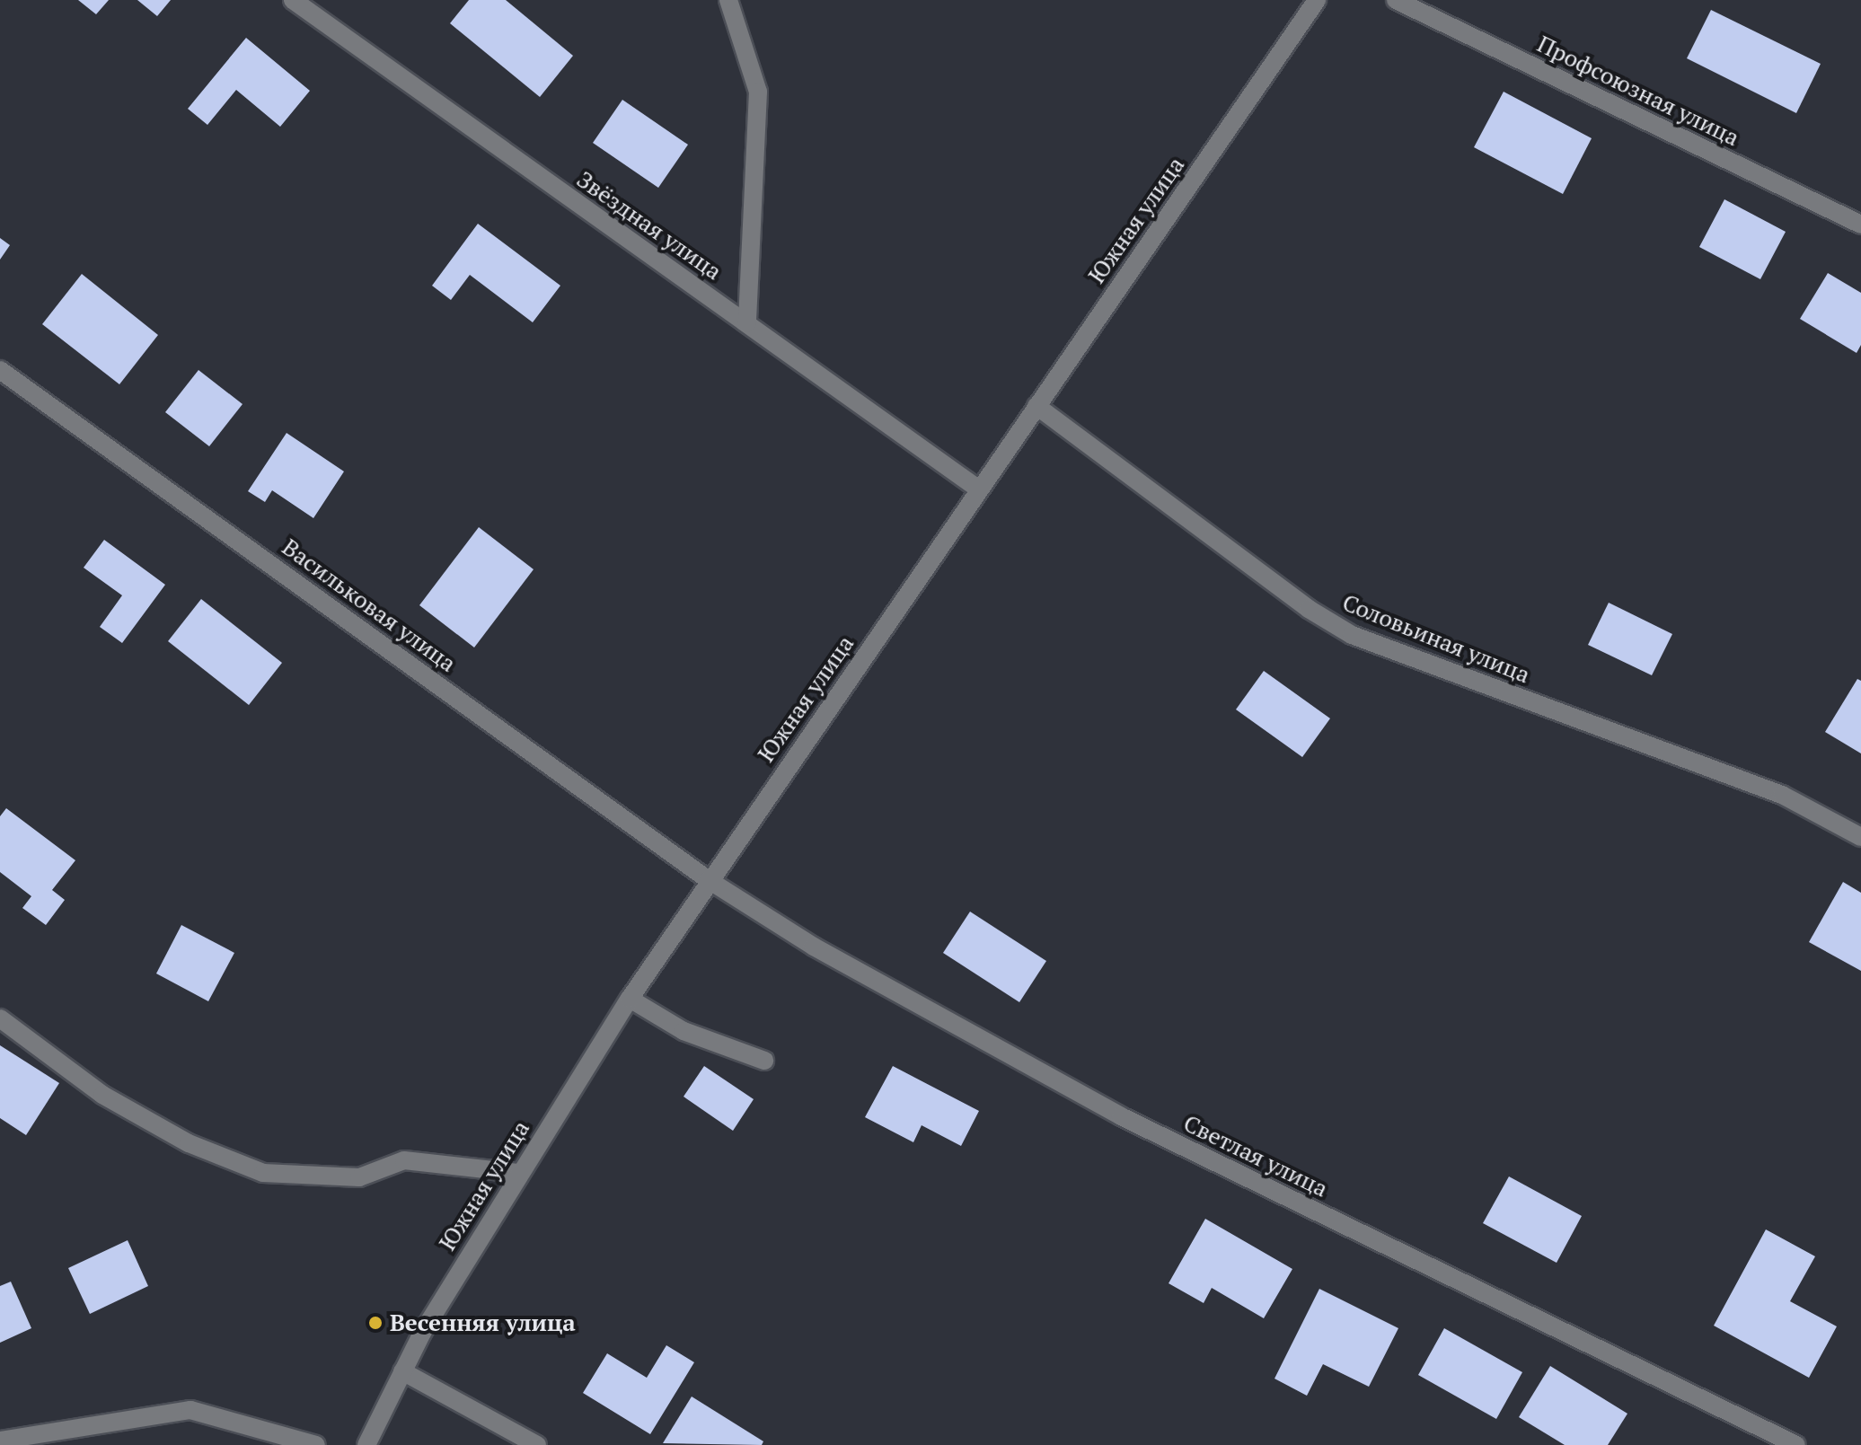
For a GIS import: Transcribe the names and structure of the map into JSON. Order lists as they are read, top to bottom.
{
  "streets": {
    "street": [
      "Профсоюзная улица",
      "Южная улица",
      "Звёздная улица",
      "Васильковая улица",
      "Соловьиная улица",
      "Светлая улица"
    ]
  },
  "crossings": [
    ["Южная улица", "Звёздная улица"],
    ["Южная улица", "Васильковая улица"],
    ["Южная улица", "Соловьиная улица"],
    ["Южная улица", "Светлая улица"],
    ["Васильковая улица", "Светлая улица"]
  ],
  "places": ["Весенняя улица"]
}
